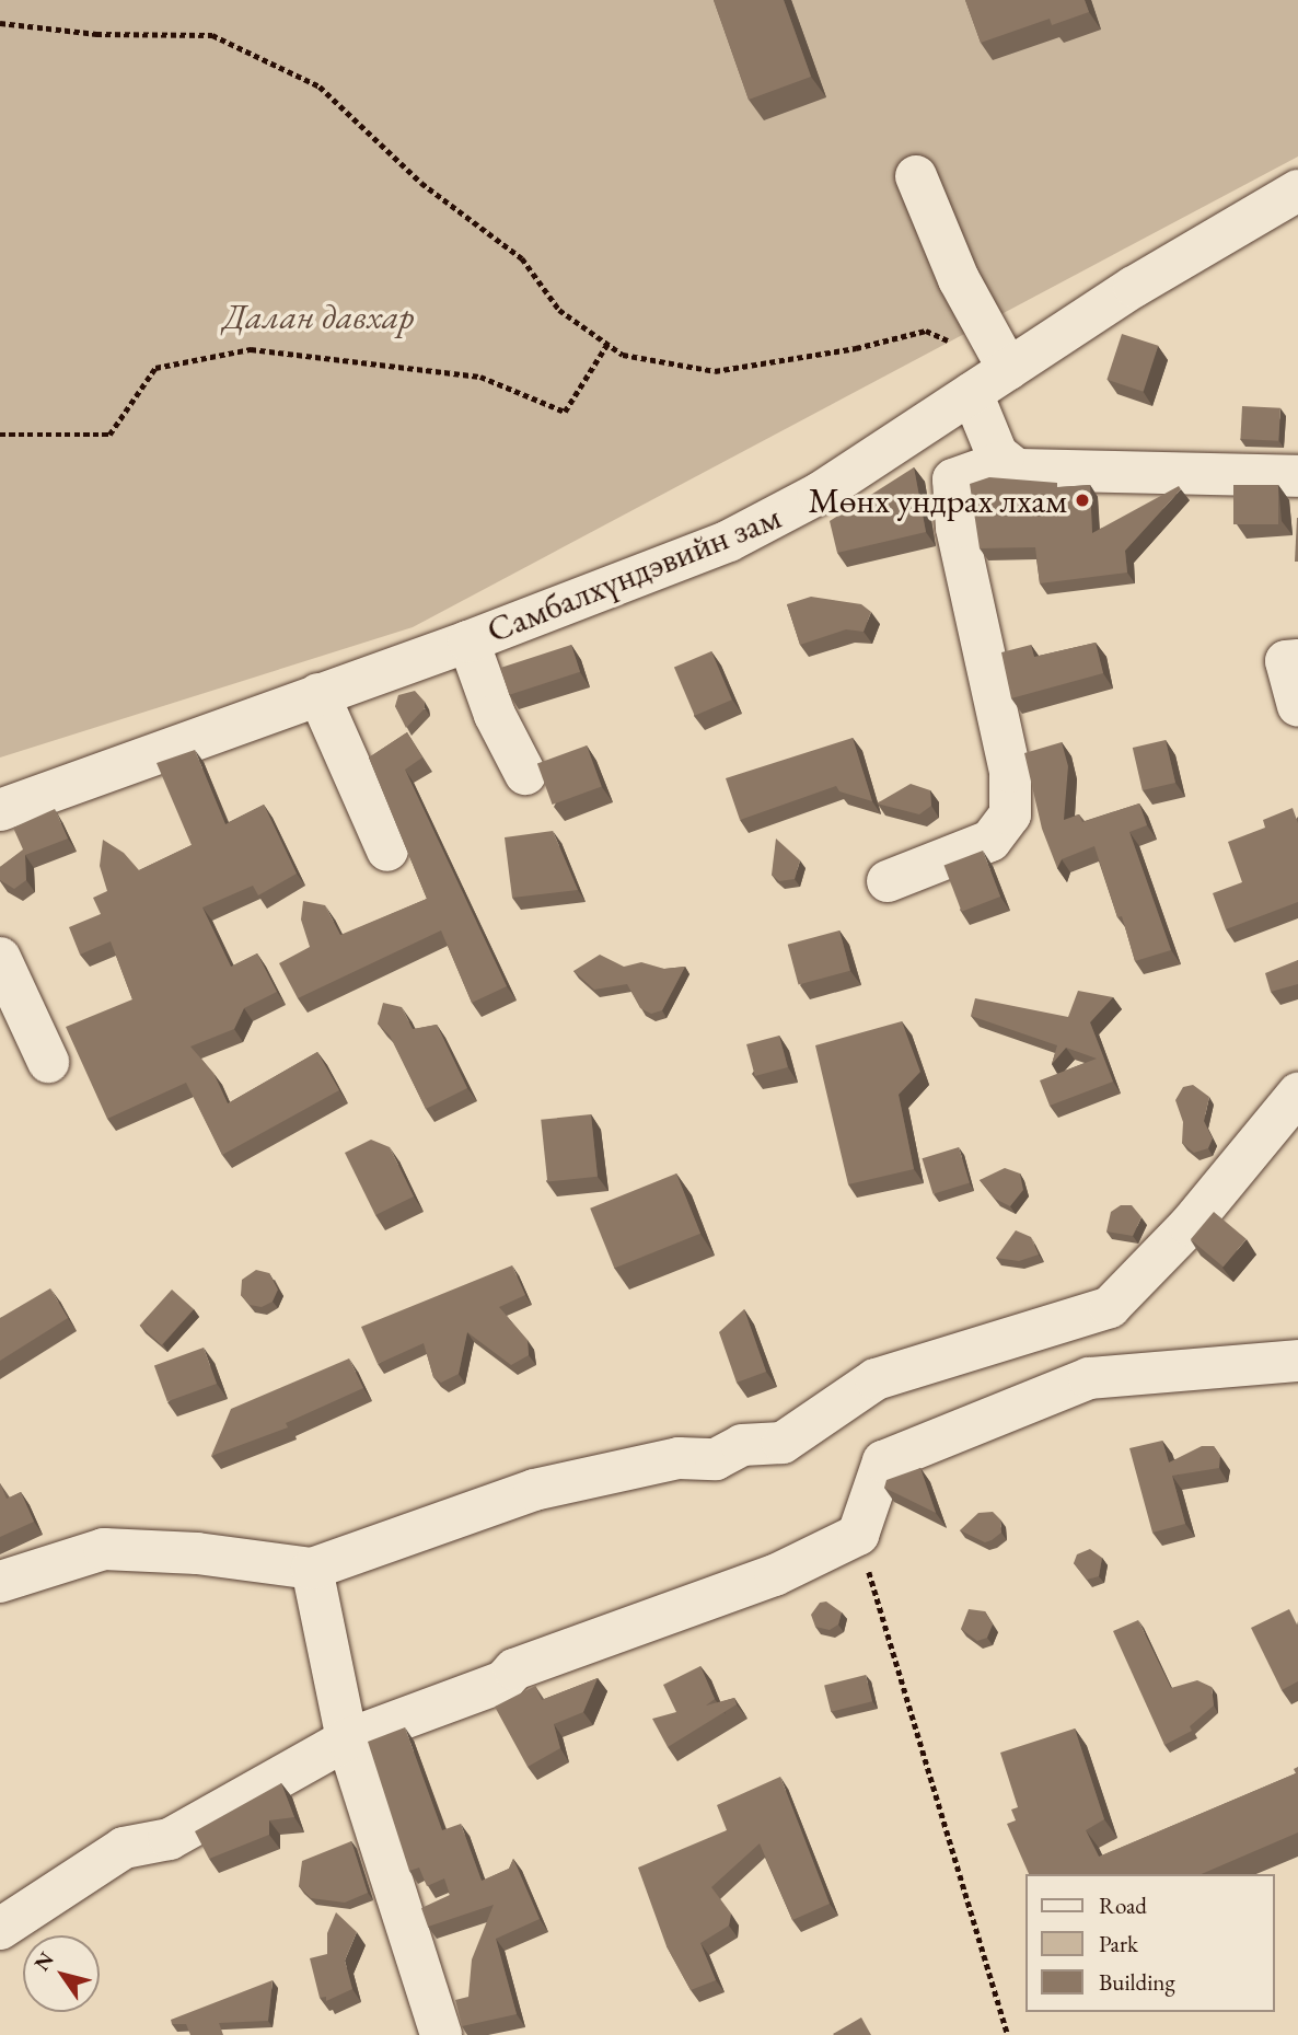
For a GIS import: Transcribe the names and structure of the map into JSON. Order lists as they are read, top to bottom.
{
  "streets": {
    "street": ["Самбалхүндэвийн зам"]
  },
  "parks": ["Далан давхар"],
  "places": ["Мөнх ундрах лхам"],
  "legend": ["Road", "Park", "Building"],
  "north": "top left"
}
